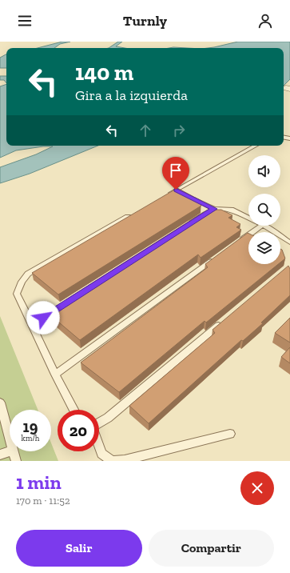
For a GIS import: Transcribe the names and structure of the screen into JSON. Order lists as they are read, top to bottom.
{
  "page": {
    "header": "Turnly",
    "turn": ["140 m", "Gira a la izquierda"],
    "speed": "19 km/h",
    "limit": "20",
    "heading": ["1 min", "170 m · 11:52"],
    "buttons": ["Salir", "Compartir"]
  }
}
